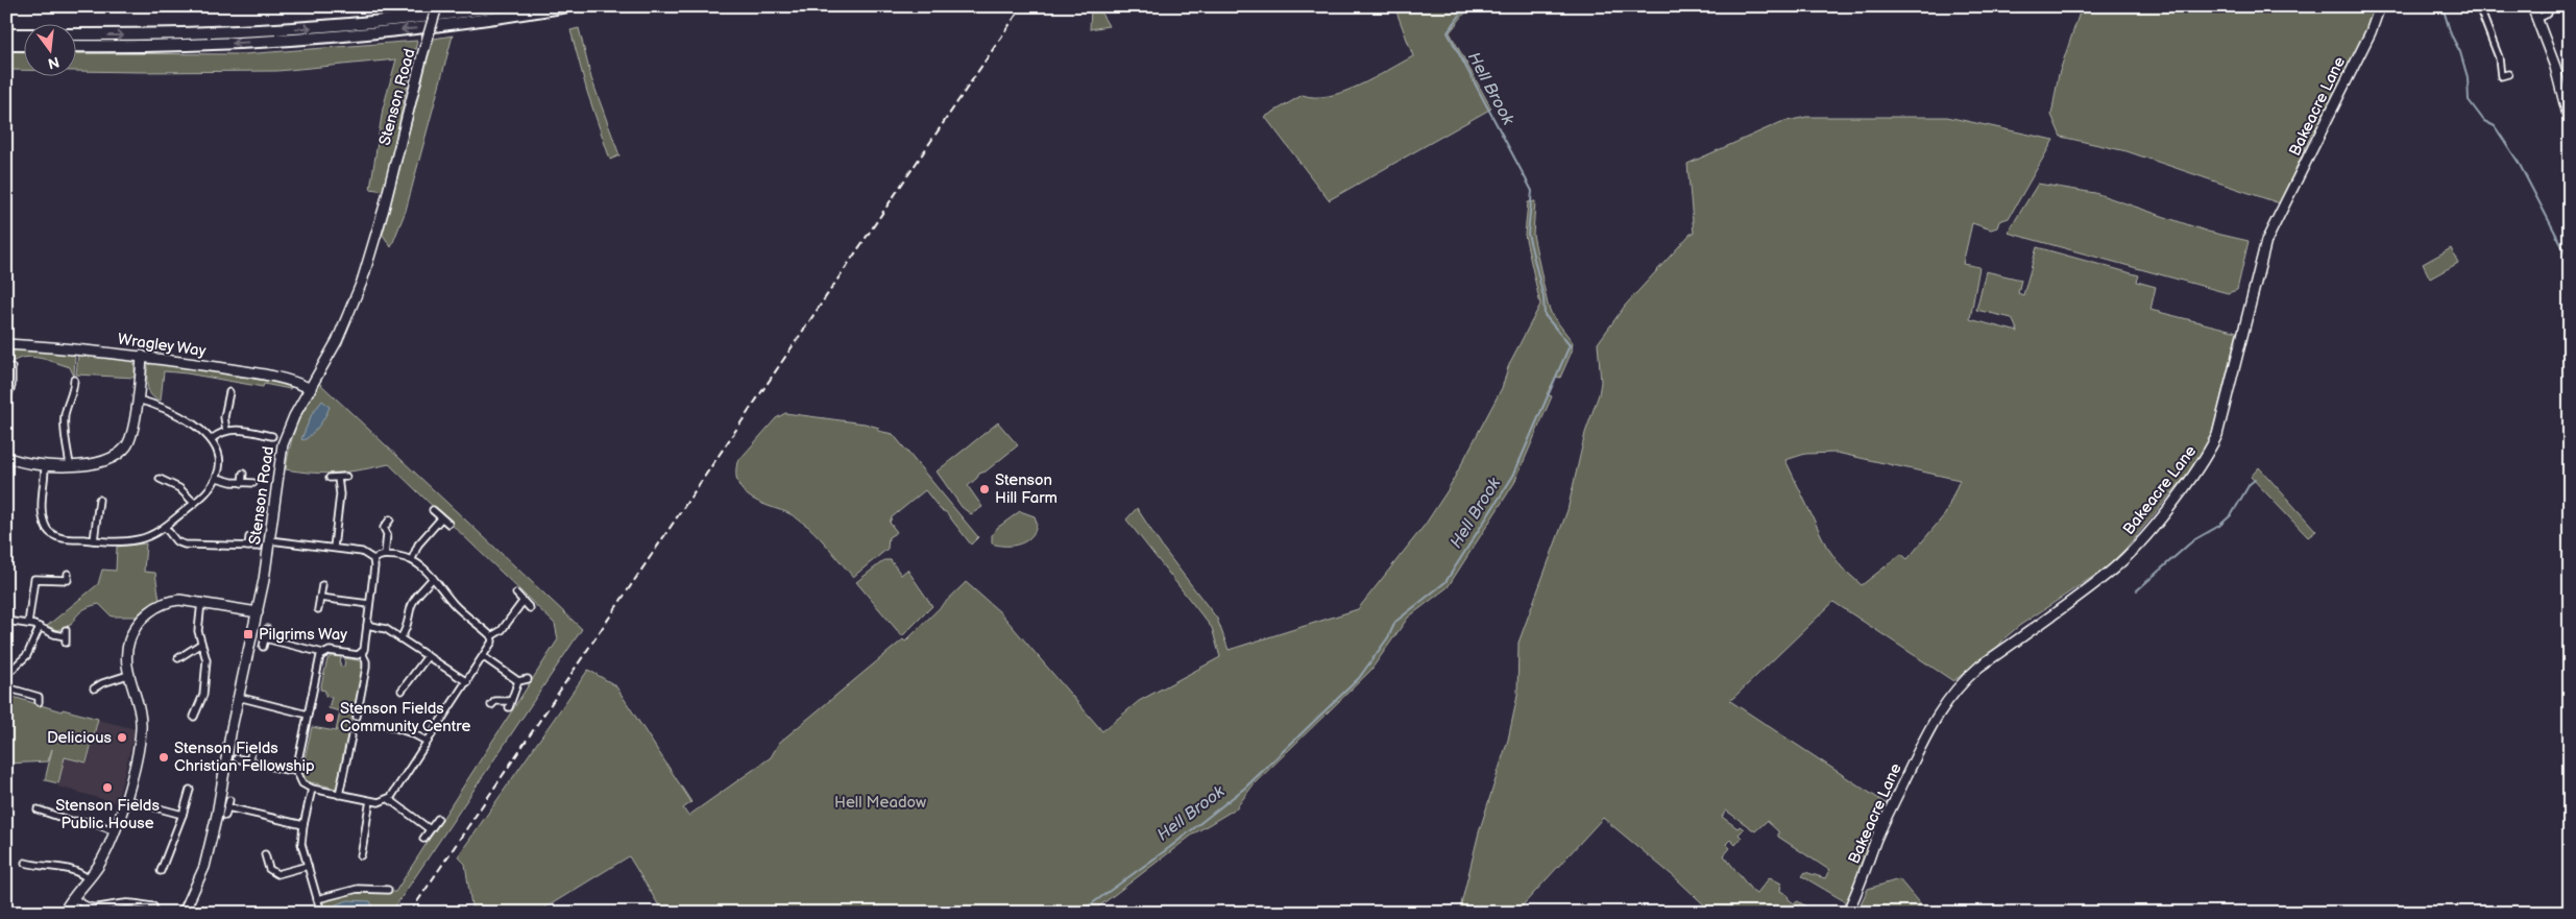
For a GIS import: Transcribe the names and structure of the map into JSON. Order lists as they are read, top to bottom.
{
  "streets": {
    "street": ["Stenson Road", "Bakeacre Lane", "Wragley Way"]
  },
  "crossings": [
    ["Stenson Road", "Wragley Way"]
  ],
  "water": ["Hell Brook"],
  "parks": ["Hell Meadow"],
  "places": {
    "other": [
      "Stenson Hill Farm",
      "Stenson Fields Community Centre",
      "Delicious",
      "Stenson Fields Christian Fellowship",
      "Stenson Fields Public House"
    ],
    "transit": ["Pilgrims Way"]
  },
  "north": "bottom"
}
